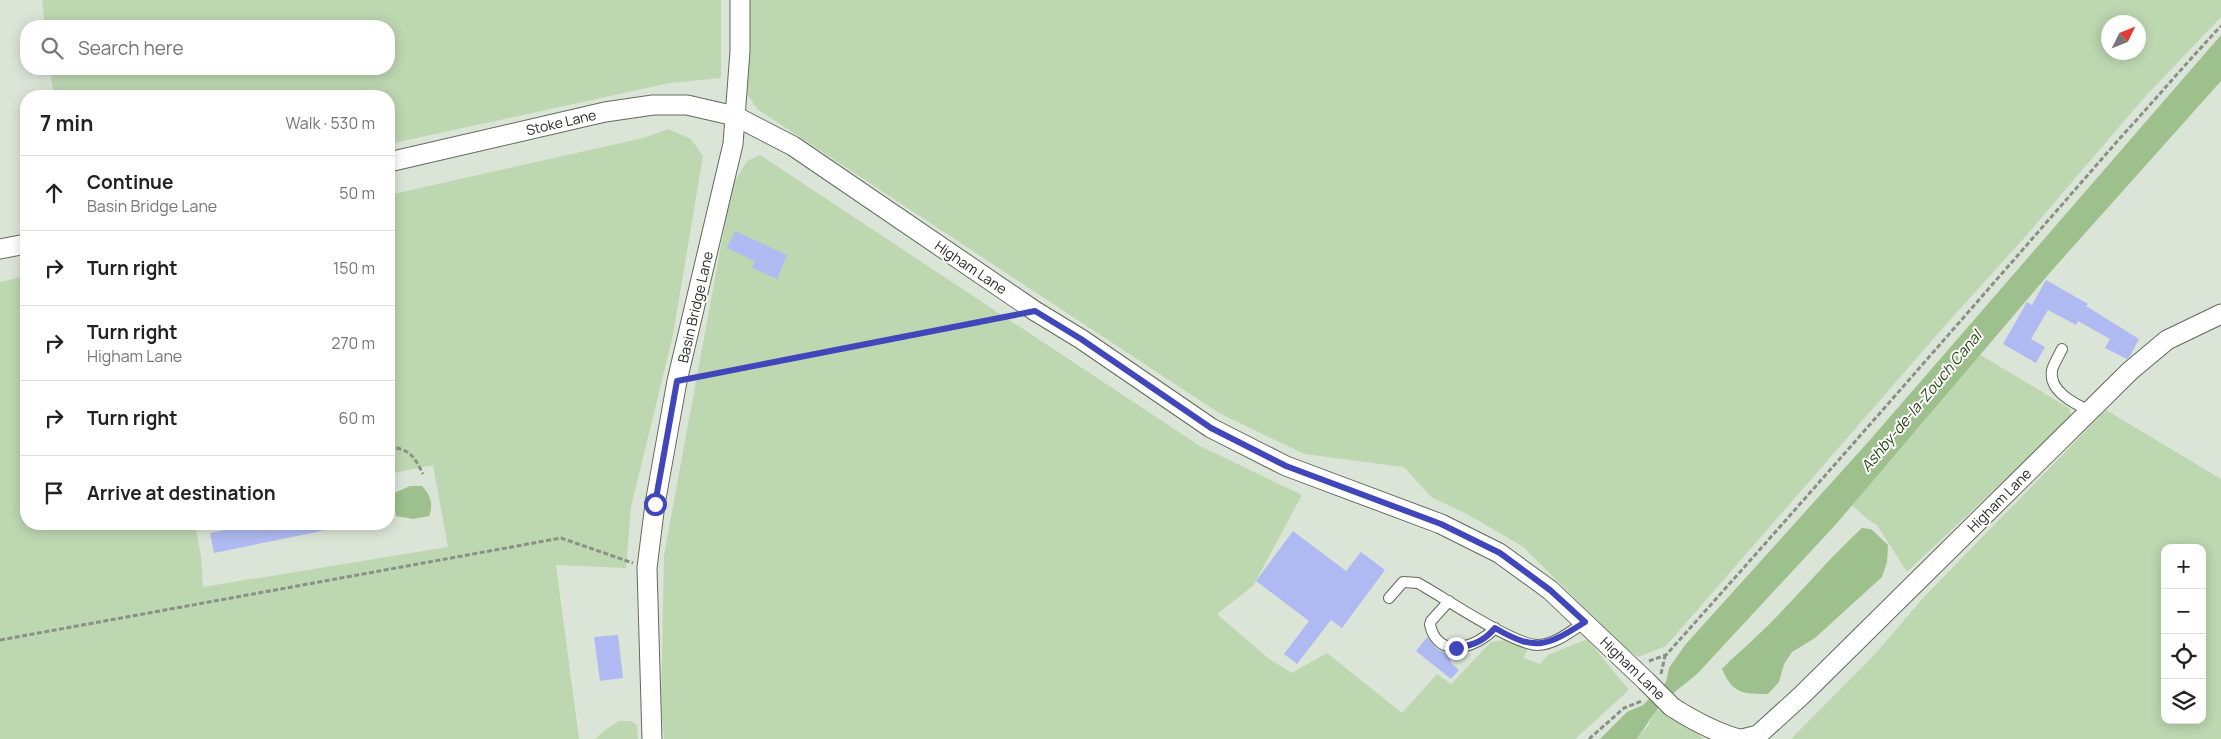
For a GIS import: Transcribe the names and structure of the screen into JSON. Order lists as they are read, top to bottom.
{
  "streets": {
    "street": ["Stoke Lane", "Higham Lane", "Basin Bridge Lane"]
  },
  "crossings": [
    ["Stoke Lane", "Higham Lane"],
    ["Stoke Lane", "Basin Bridge Lane"],
    ["Higham Lane", "Basin Bridge Lane"]
  ],
  "water": ["Ashby-de-la-Zouch Canal"],
  "north": "top right",
  "page": {
    "search": "Search here",
    "heading": ["7 min", "Walk · 530 m"],
    "list": [
      ["Continue", "Basin Bridge Lane", "50 m"],
      ["Turn right", "150 m"],
      ["Turn right", "Higham Lane", "270 m"],
      ["Turn right", "60 m"],
      "Arrive at destination"
    ],
    "map_buttons": ["+", "−"]
  }
}
